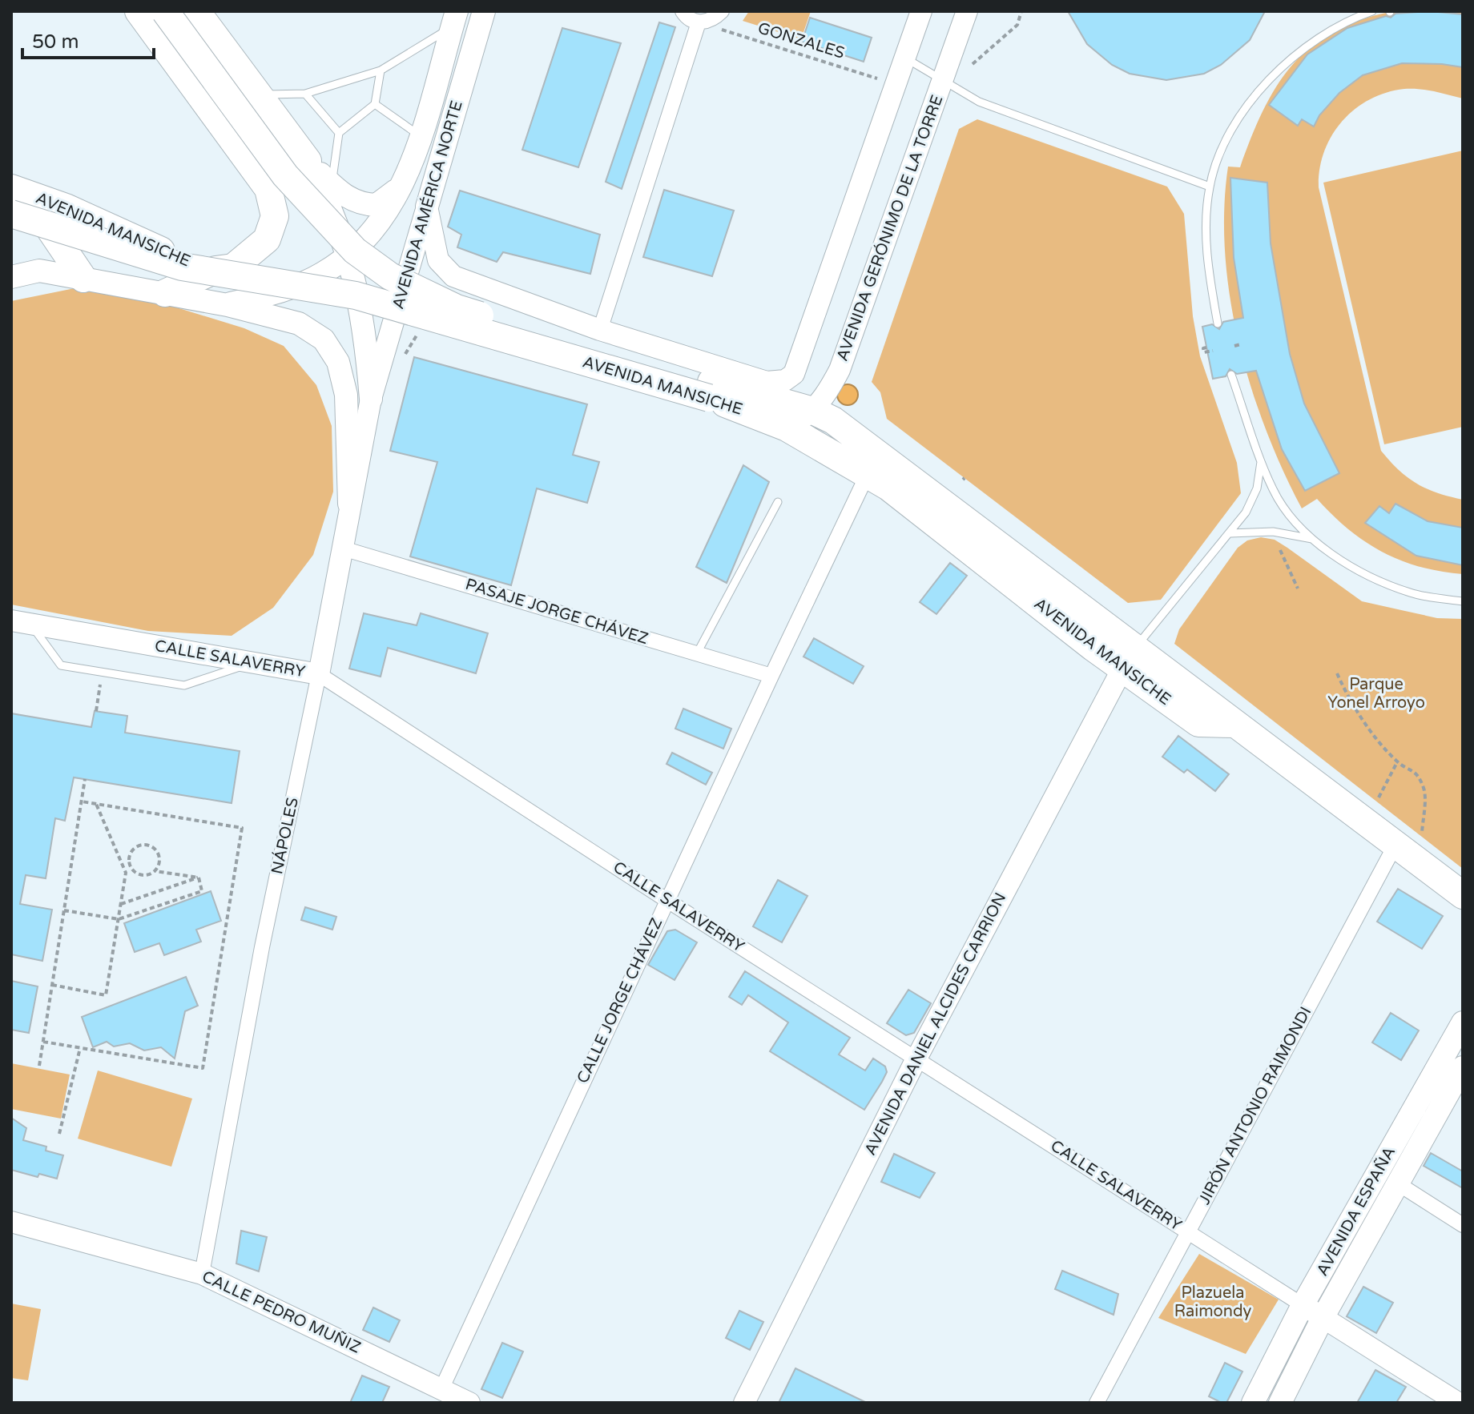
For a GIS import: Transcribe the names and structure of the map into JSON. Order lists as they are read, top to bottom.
{
  "streets": {
    "highway": ["AVENIDA MANSICHE"],
    "main road": [
      "AVENIDA AMÉRICA NORTE",
      "AVENIDA GERÓNIMO DE LA TORRE",
      "CALLE SALAVERRY",
      "NÁPOLES",
      "AVENIDA DANIEL ALCIDES CARRION",
      "AVENIDA ESPAÑA",
      "CALLE PEDRO MUÑIZ"
    ],
    "street": ["PASAJE JORGE CHÁVEZ", "CALLE JORGE CHÁVEZ", "JIRÓN ANTONIO RAIMONDI"],
    "path": ["GONZALES"]
  },
  "crossings": [
    ["AVENIDA AMÉRICA NORTE", "NÁPOLES"],
    ["AVENIDA GERÓNIMO DE LA TORRE", "AVENIDA MANSICHE"],
    ["AVENIDA MANSICHE", "CALLE JORGE CHÁVEZ"],
    ["AVENIDA MANSICHE", "AVENIDA DANIEL ALCIDES CARRION"],
    ["AVENIDA MANSICHE", "JIRÓN ANTONIO RAIMONDI"],
    ["PASAJE JORGE CHÁVEZ", "NÁPOLES"],
    ["PASAJE JORGE CHÁVEZ", "CALLE JORGE CHÁVEZ"],
    ["CALLE SALAVERRY", "NÁPOLES"],
    ["CALLE SALAVERRY", "CALLE JORGE CHÁVEZ"],
    ["CALLE SALAVERRY", "AVENIDA DANIEL ALCIDES CARRION"],
    ["CALLE SALAVERRY", "JIRÓN ANTONIO RAIMONDI"],
    ["CALLE SALAVERRY", "AVENIDA ESPAÑA"],
    ["NÁPOLES", "CALLE PEDRO MUÑIZ"],
    ["CALLE JORGE CHÁVEZ", "CALLE PEDRO MUÑIZ"]
  ],
  "parks": ["Parque Yonel Arroyo", "Plazuela Raimondy"],
  "scale_bar": "50 m"
}
